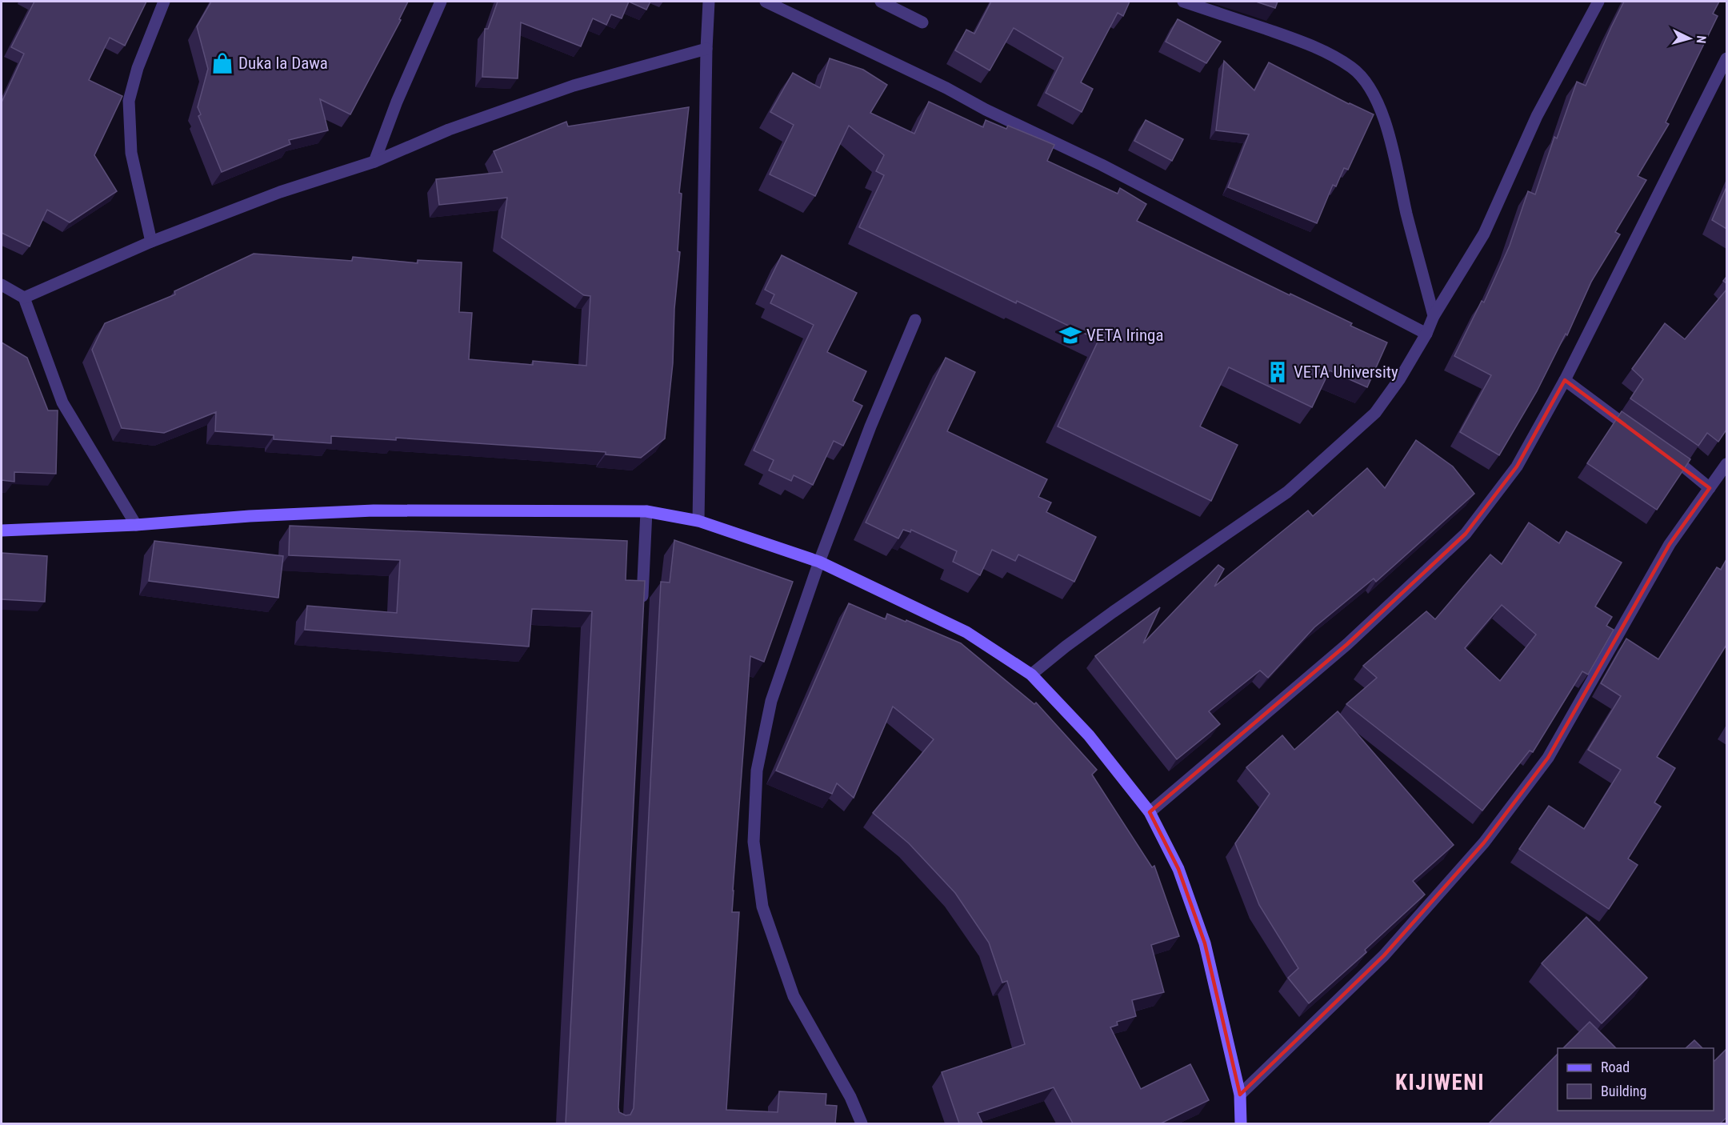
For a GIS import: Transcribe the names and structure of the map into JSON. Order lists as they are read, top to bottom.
{
  "districts": ["KIJIWENI"],
  "places": {
    "shop": ["Duka la Dawa"],
    "school or university": ["VETA Iringa"],
    "building": ["VETA University"]
  },
  "legend": ["Road", "Building"],
  "north": "right"
}
